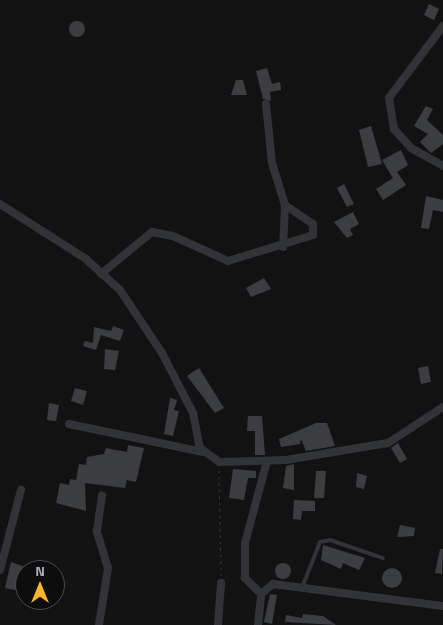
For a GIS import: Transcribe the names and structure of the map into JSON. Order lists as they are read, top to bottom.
{
  "north": "top"
}
